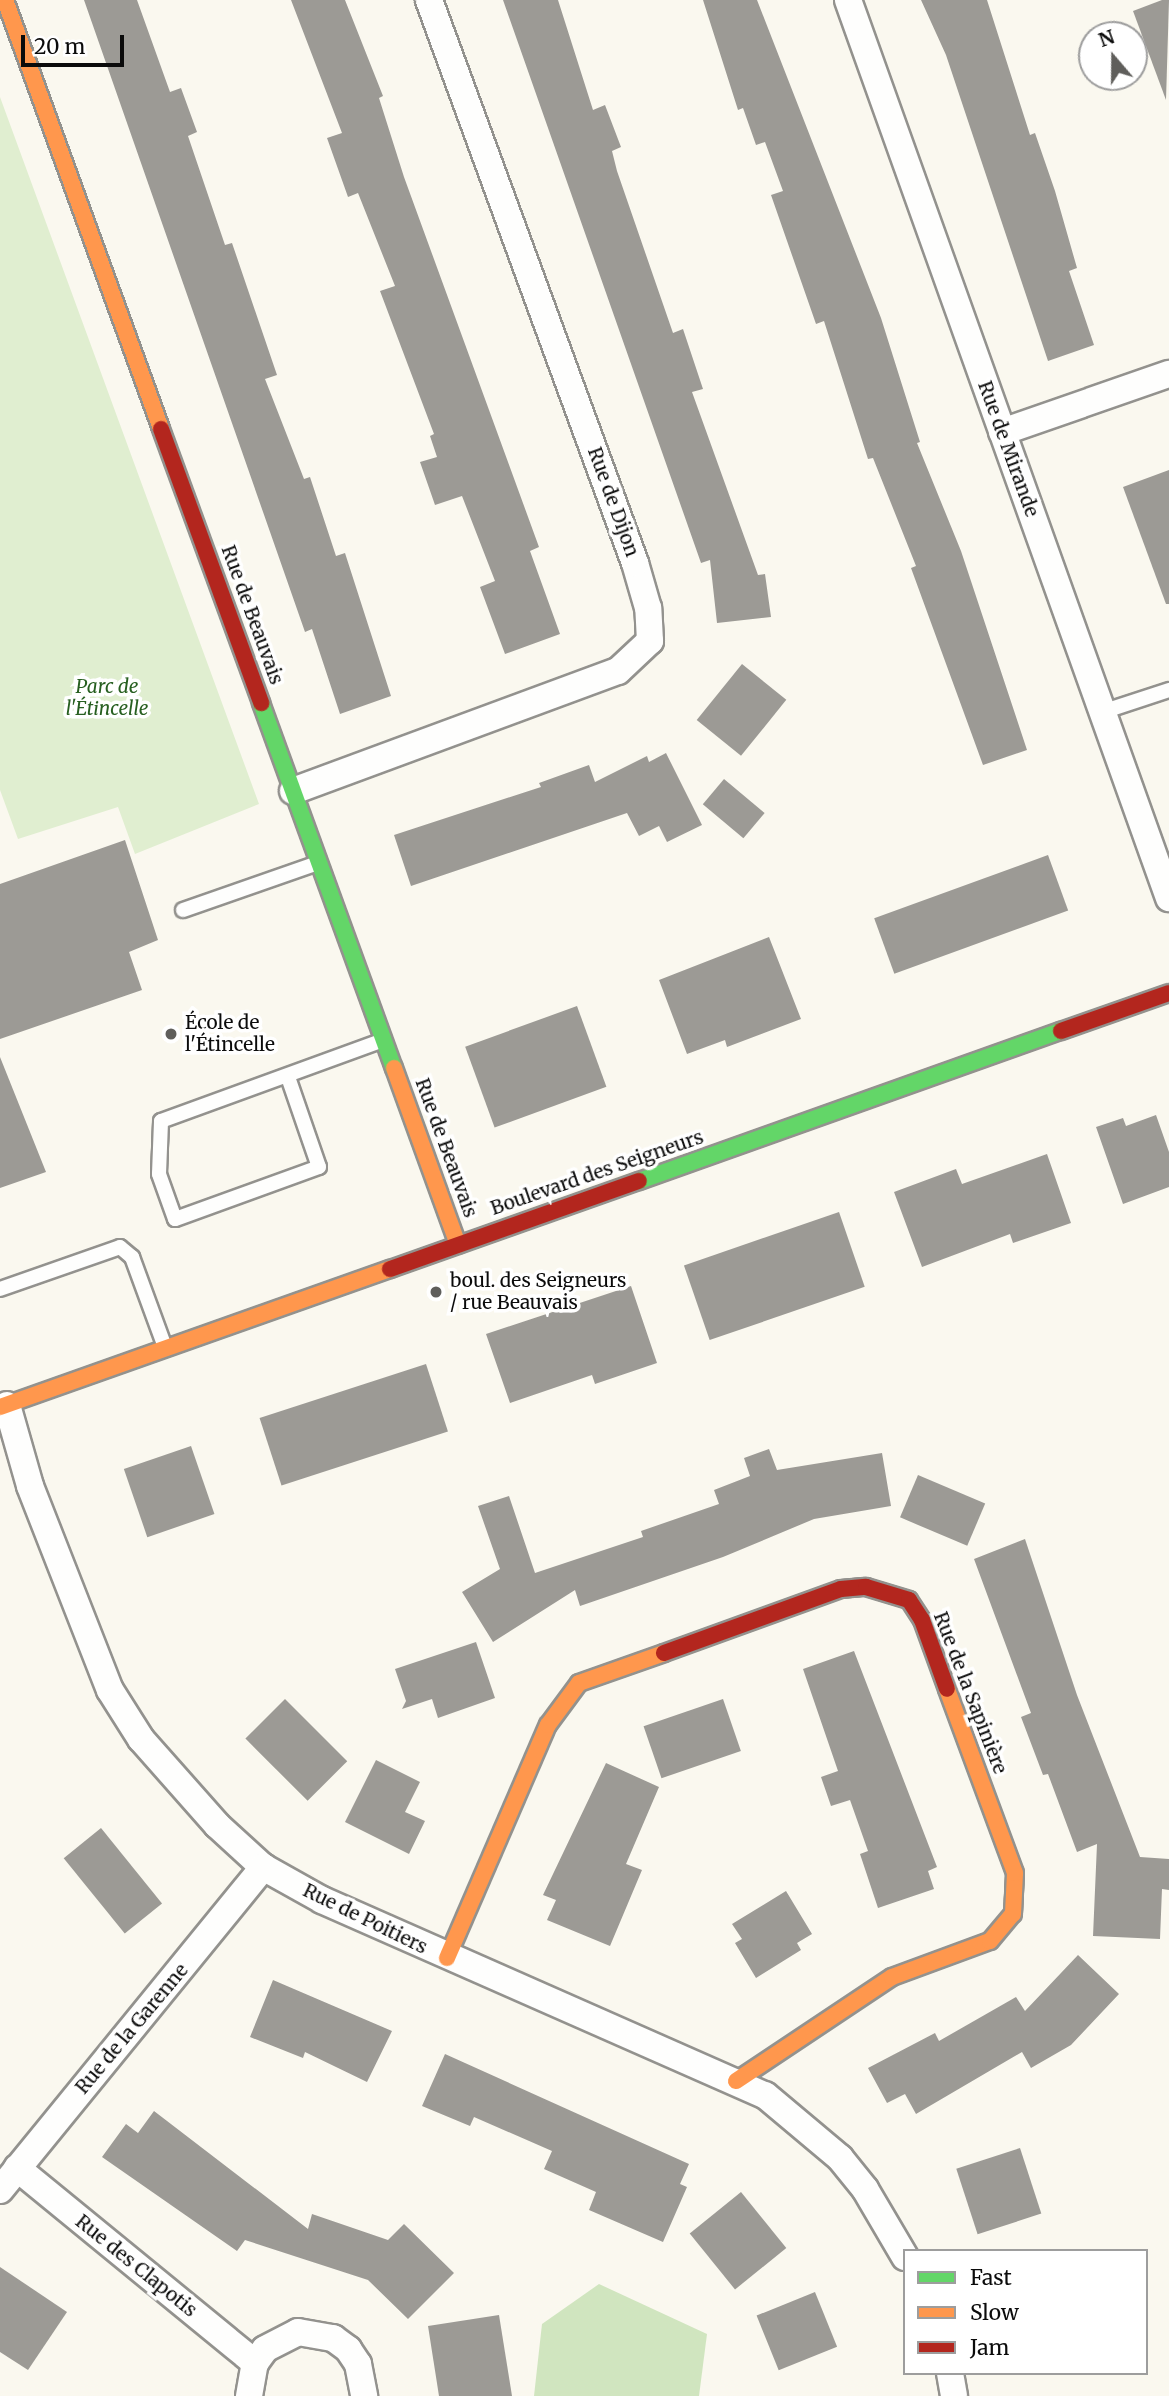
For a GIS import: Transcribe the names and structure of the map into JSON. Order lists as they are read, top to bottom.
{
  "streets": {
    "street": [
      "Rue de Mirande",
      "Rue de Dijon",
      "Rue de Beauvais",
      "Boulevard des Seigneurs",
      "Rue de la Sapinière",
      "Rue de Poitiers",
      "Rue de la Garenne",
      "Rue des Clapotis"
    ]
  },
  "crossings": [
    ["Rue de Dijon", "Rue de Beauvais"],
    ["Rue de Beauvais", "Boulevard des Seigneurs"],
    ["Boulevard des Seigneurs", "Rue de Poitiers"],
    ["Rue de la Sapinière", "Rue de Poitiers"],
    ["Rue de Poitiers", "Rue de la Garenne"],
    ["Rue de la Garenne", "Rue des Clapotis"]
  ],
  "parks": ["Parc de l'Étincelle"],
  "places": ["École de l'Étincelle", "boul. des Seigneurs / rue Beauvais"],
  "legend": ["Fast", "Slow", "Jam"],
  "scale_bar": "20 m",
  "north": "top"
}
